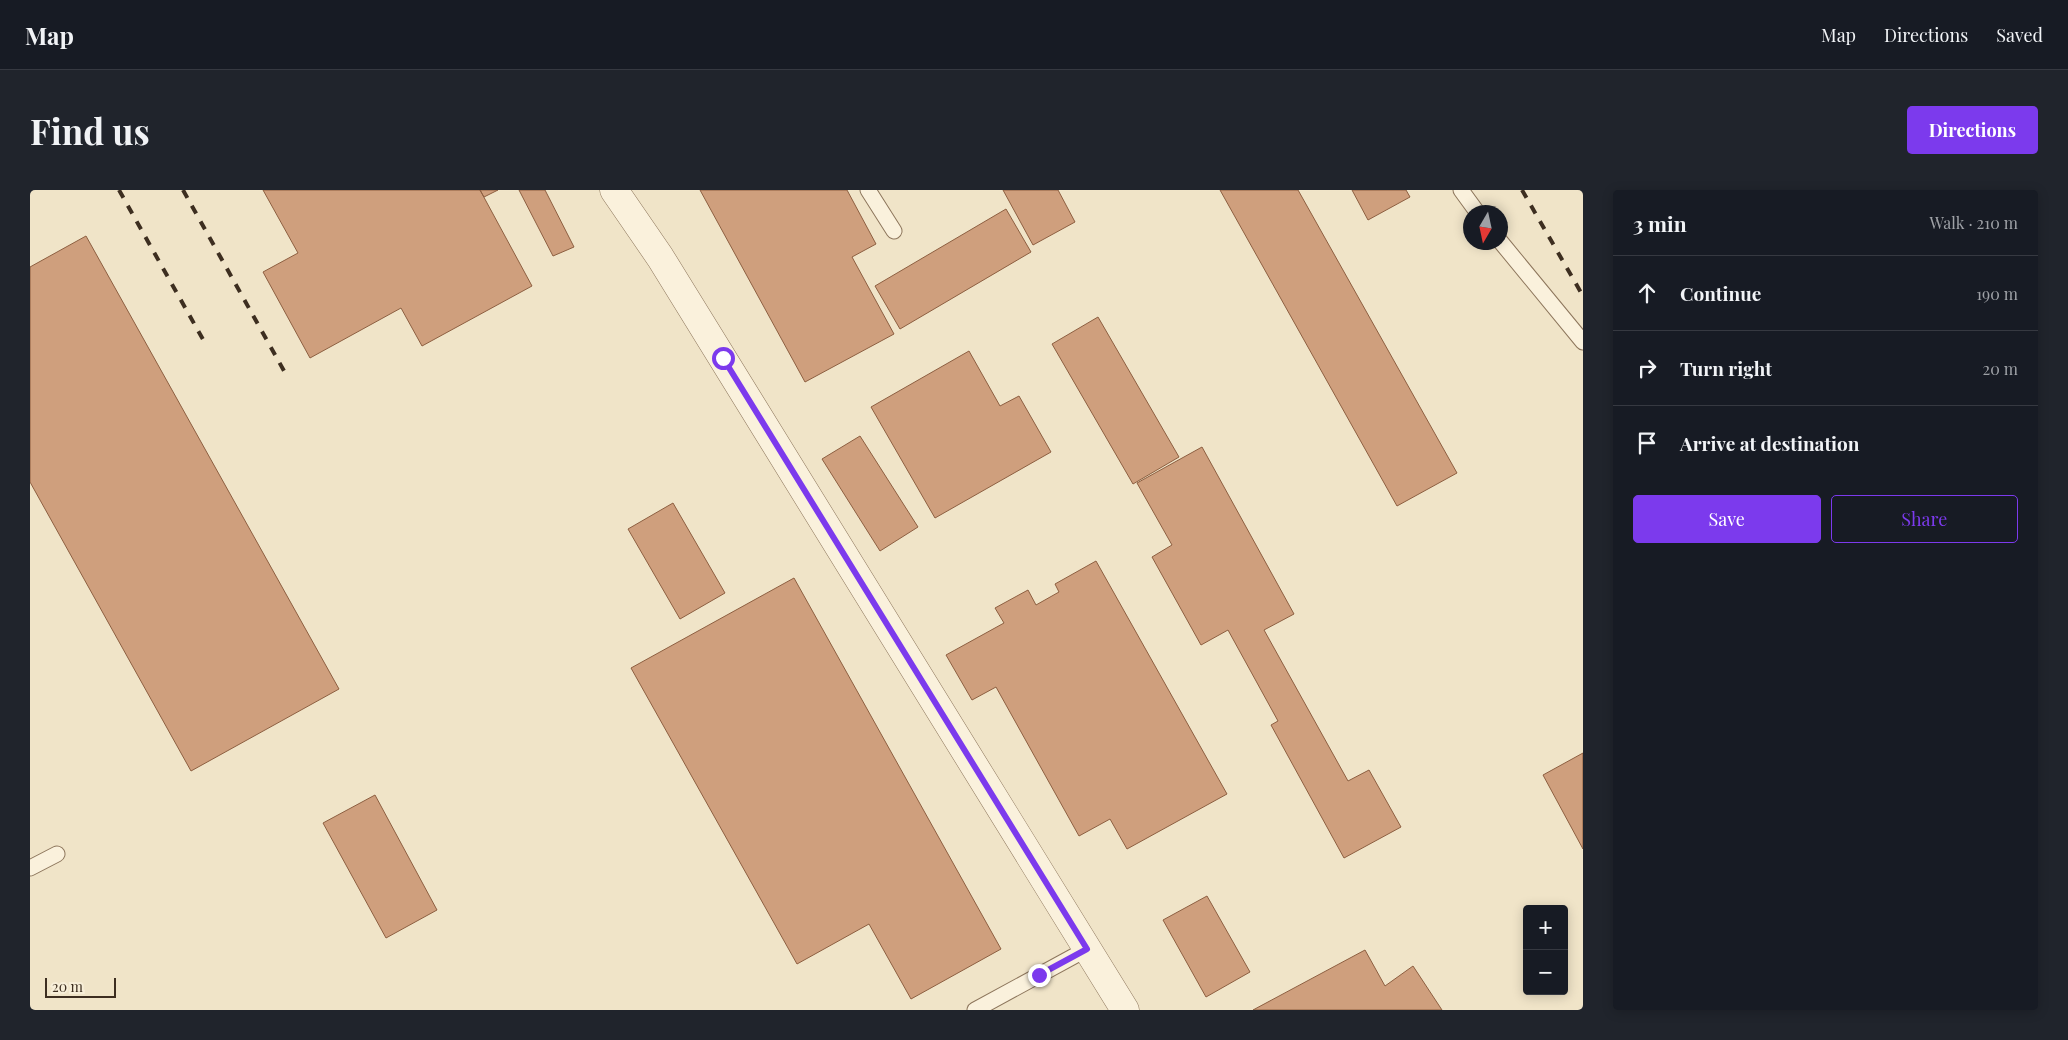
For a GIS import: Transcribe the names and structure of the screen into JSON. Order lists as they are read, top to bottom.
{
  "scale_bar": "20 m",
  "north": "bottom",
  "page": {
    "header": "Map",
    "nav": ["Map", "Directions", "Saved"],
    "buttons": [
      "Directions",
      ["Save", "Share"]
    ],
    "title": "Find us",
    "heading": ["3 min", "Walk · 210 m"],
    "list": [
      ["Continue", "190 m"],
      ["Turn right", "20 m"],
      "Arrive at destination"
    ],
    "map_buttons": ["+", "−"],
    "scale": "20 m"
  }
}
